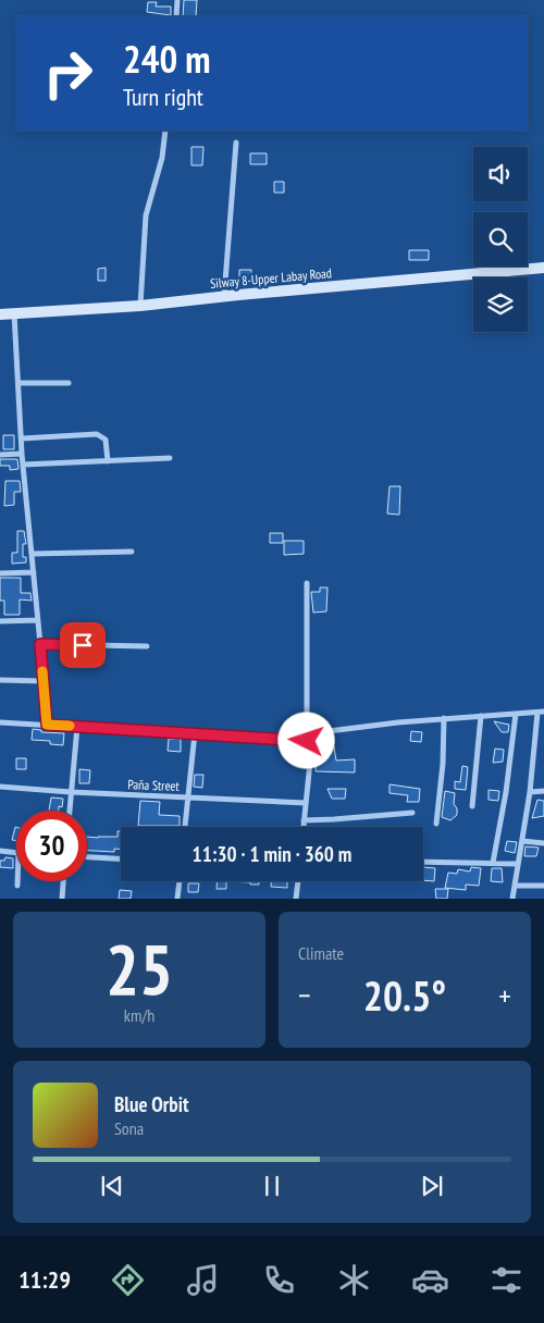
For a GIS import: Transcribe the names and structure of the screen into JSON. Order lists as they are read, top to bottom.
{
  "streets": {
    "main road": ["Silway 8-Upper Labay Road"],
    "street": ["Paña Street"]
  },
  "page": {
    "turn": ["240 m", "Turn right"],
    "limit": "30",
    "trip": "11:30 · 1 min · 360 m",
    "tile": [
      ["25", "km/h"],
      "Climate"
    ],
    "heat": ["−", "20.5°", "+"],
    "song": ["Blue Orbit", "Sona"],
    "tabs": "11:29"
  }
}
